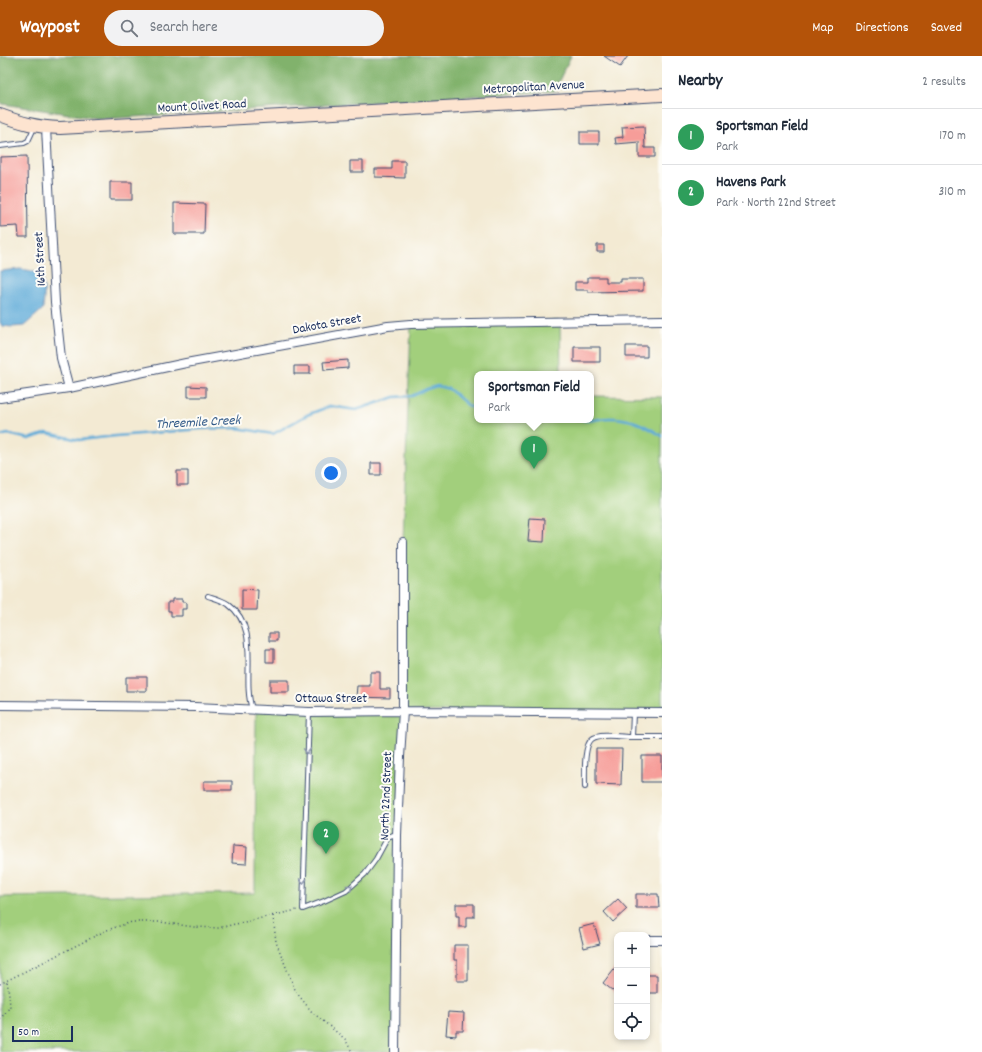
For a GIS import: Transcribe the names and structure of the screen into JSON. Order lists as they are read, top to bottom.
{
  "streets": {
    "street": [
      "Metropolitan Avenue",
      "Mount Olivet Road",
      "16th Street",
      "Dakota Street",
      "Ottawa Street",
      "North 22nd Street"
    ]
  },
  "crossings": [
    ["Metropolitan Avenue", "Mount Olivet Road"],
    ["Mount Olivet Road", "16th Street"],
    ["16th Street", "Dakota Street"],
    ["Ottawa Street", "North 22nd Street"]
  ],
  "water": ["Threemile Creek"],
  "scale_bar": "50 m",
  "page": {
    "header": "Waypost",
    "search": "Search here",
    "nav": ["Map", "Directions", "Saved"],
    "heading": ["Nearby", "2 results"],
    "list": [
      {
        "mark": "1",
        "name": "Sportsman Field",
        "note": "Park",
        "value": "170 m"
      },
      {
        "mark": "2",
        "name": "Havens Park",
        "note": "Park · North 22nd Street",
        "value": "310 m"
      }
    ],
    "popup": ["Sportsman Field", "Park"],
    "pins": ["1", "2"],
    "map_buttons": ["+", "−"],
    "scale": "50 m"
  }
}
